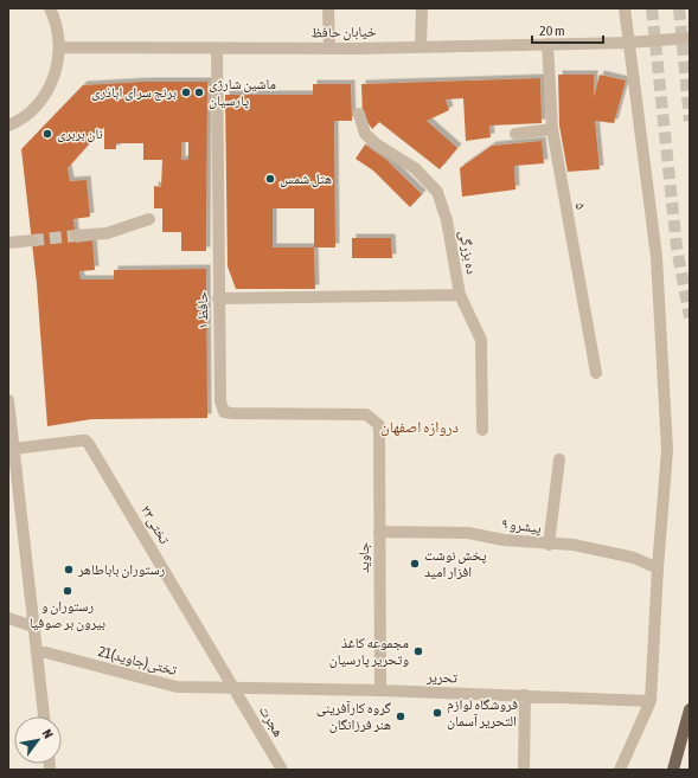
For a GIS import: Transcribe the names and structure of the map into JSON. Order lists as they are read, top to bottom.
{
  "streets": {
    "street": [
      "خیابان حافظ",
      "۵",
      "ده بزرگی",
      "حافظ ۱",
      "تختی۲۳",
      "پیشرو ۹",
      "جاوید",
      "21تختی(جاوید)",
      "تحریر",
      "هجرت"
    ]
  },
  "crossings": [
    ["خیابان حافظ", "۵"],
    ["خیابان حافظ", "حافظ ۱"],
    ["حافظ ۱", "جاوید"],
    ["تختی۲۳", "21تختی(جاوید)"],
    ["تختی۲۳", "تحریر"],
    ["تختی۲۳", "هجرت"],
    ["پیشرو ۹", "جاوید"],
    ["جاوید", "تحریر"],
    ["21تختی(جاوید)", "تحریر"],
    ["21تختی(جاوید)", "هجرت"],
    ["تحریر", "هجرت"]
  ],
  "districts": ["دروازه اصفهان"],
  "places": [
    "برنج سرای اباذری",
    "ماشین شارژی پارسيان",
    "نان بربری",
    "هتل شمس",
    "پخش نوشت افزار امید",
    "رستوران باباطاهر",
    "رستوران و بیرون بر صوفیا",
    "مجموعه کاغذ وتحریر پارسیان",
    "فروشگاه لوازم التحریر آسمان",
    "گروه کارآفرینی هنر فرزانگان"
  ],
  "scale_bar": "20 m",
  "north": "top right"
}
